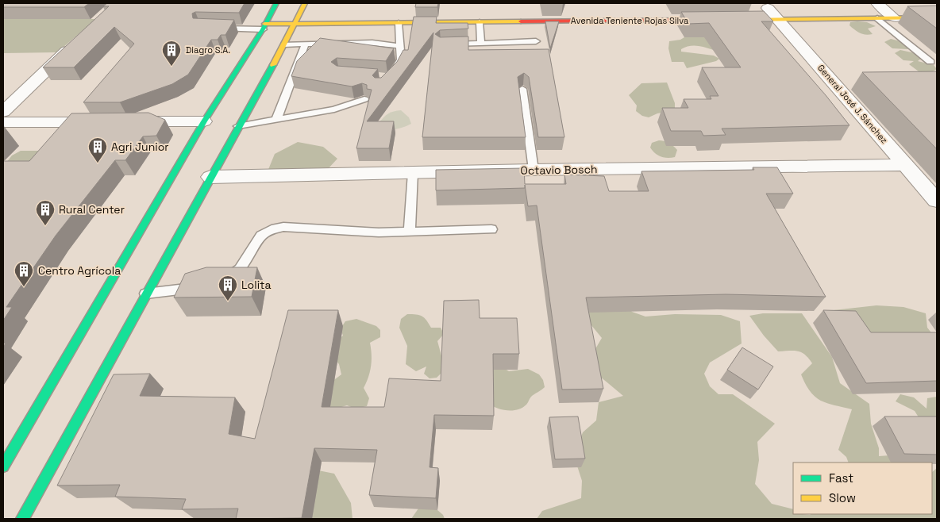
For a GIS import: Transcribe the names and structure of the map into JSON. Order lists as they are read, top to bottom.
{
  "streets": {
    "main road": ["Avenida Teniente Rojas Silva"],
    "street": ["General José J. Sánchez", "Octavio Bosch"]
  },
  "crossings": [
    ["General José J. Sánchez", "Octavio Bosch"]
  ],
  "places": {
    "building": [
      "Diagro S.A.",
      "Agri Junior",
      "Rural Center",
      "Centro Agrícola",
      "Lolita"
    ]
  },
  "legend": ["Fast", "Slow"]
}
